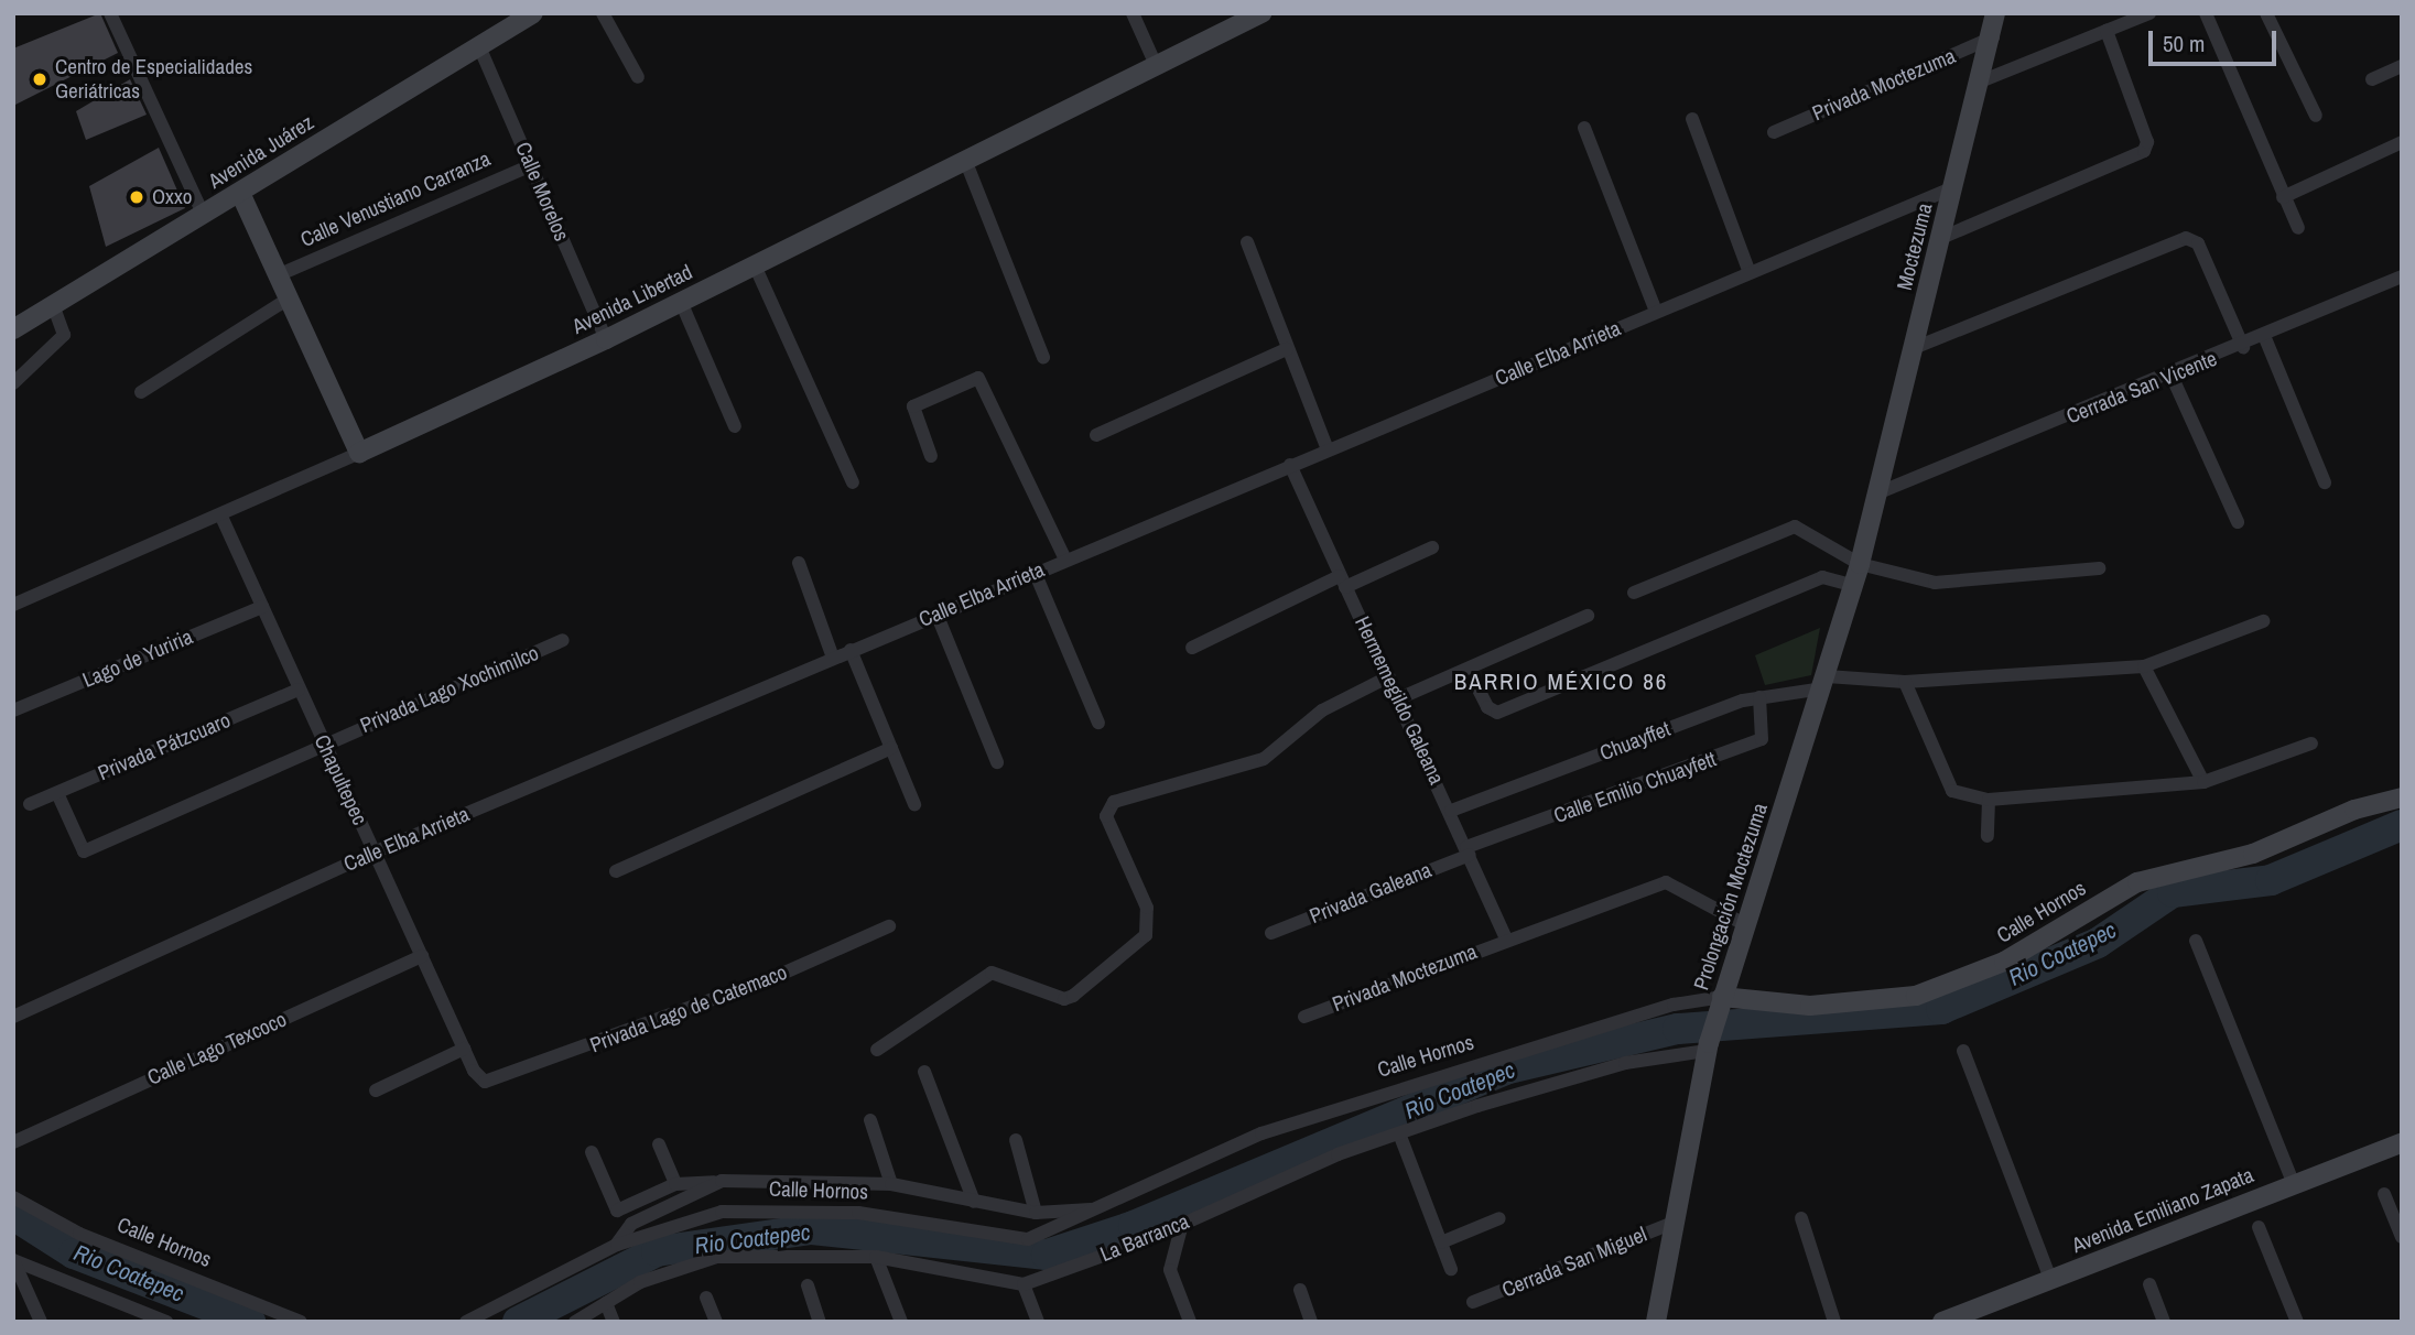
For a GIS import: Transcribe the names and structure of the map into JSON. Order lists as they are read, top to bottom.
{
  "streets": {
    "street": [
      "Privada Moctezuma",
      "Avenida Juárez",
      "Calle Morelos",
      "Calle Venustiano Carranza",
      "Moctezuma",
      "Avenida Libertad",
      "Calle Elba Arrieta",
      "Cerrada San Vicente",
      "Lago de Yuriria",
      "Privada Lago Xochimilco",
      "Hermemegildo Galeana",
      "Chuayffet",
      "Privada Pátzcuaro",
      "Chapultepec",
      "Calle Emilio Chuayfett",
      "Privada Galeana",
      "Prolongación Moctezuma",
      "Calle Hornos",
      "Privada Lago de Catemaco",
      "Calle Lago Texcoco",
      "Avenida Emiliano Zapata",
      "La Barranca",
      "Cerrada San Miguel"
    ]
  },
  "crossings": [
    ["Privada Moctezuma", "Moctezuma"],
    ["Privada Moctezuma", "Hermemegildo Galeana"],
    ["Privada Moctezuma", "Prolongación Moctezuma"],
    ["Avenida Juárez", "Calle Morelos"],
    ["Calle Morelos", "Calle Venustiano Carranza"],
    ["Calle Morelos", "Avenida Libertad"],
    ["Moctezuma", "Calle Elba Arrieta"],
    ["Moctezuma", "Cerrada San Vicente"],
    ["Moctezuma", "Prolongación Moctezuma"],
    ["Avenida Libertad", "Chapultepec"],
    ["Calle Elba Arrieta", "Hermemegildo Galeana"],
    ["Calle Elba Arrieta", "Chapultepec"],
    ["Cerrada San Vicente", "Prolongación Moctezuma"],
    ["Lago de Yuriria", "Chapultepec"],
    ["Privada Lago Xochimilco", "Privada Pátzcuaro"],
    ["Privada Lago Xochimilco", "Chapultepec"],
    ["Hermemegildo Galeana", "Chuayffet"],
    ["Hermemegildo Galeana", "Calle Emilio Chuayfett"],
    ["Hermemegildo Galeana", "Privada Galeana"],
    ["Chuayffet", "Calle Emilio Chuayfett"],
    ["Chuayffet", "Prolongación Moctezuma"],
    ["Privada Pátzcuaro", "Chapultepec"],
    ["Chapultepec", "Privada Lago de Catemaco"],
    ["Chapultepec", "Calle Lago Texcoco"],
    ["Calle Emilio Chuayfett", "Privada Galeana"],
    ["Prolongación Moctezuma", "Calle Hornos"],
    ["Prolongación Moctezuma", "La Barranca"],
    ["Prolongación Moctezuma", "Cerrada San Miguel"]
  ],
  "districts": ["BARRIO MÉXICO 86"],
  "water": ["Rio Coatepec"],
  "places": ["Centro de Especialidades Geriátricas", "Oxxo"],
  "scale_bar": "50 m"
}
